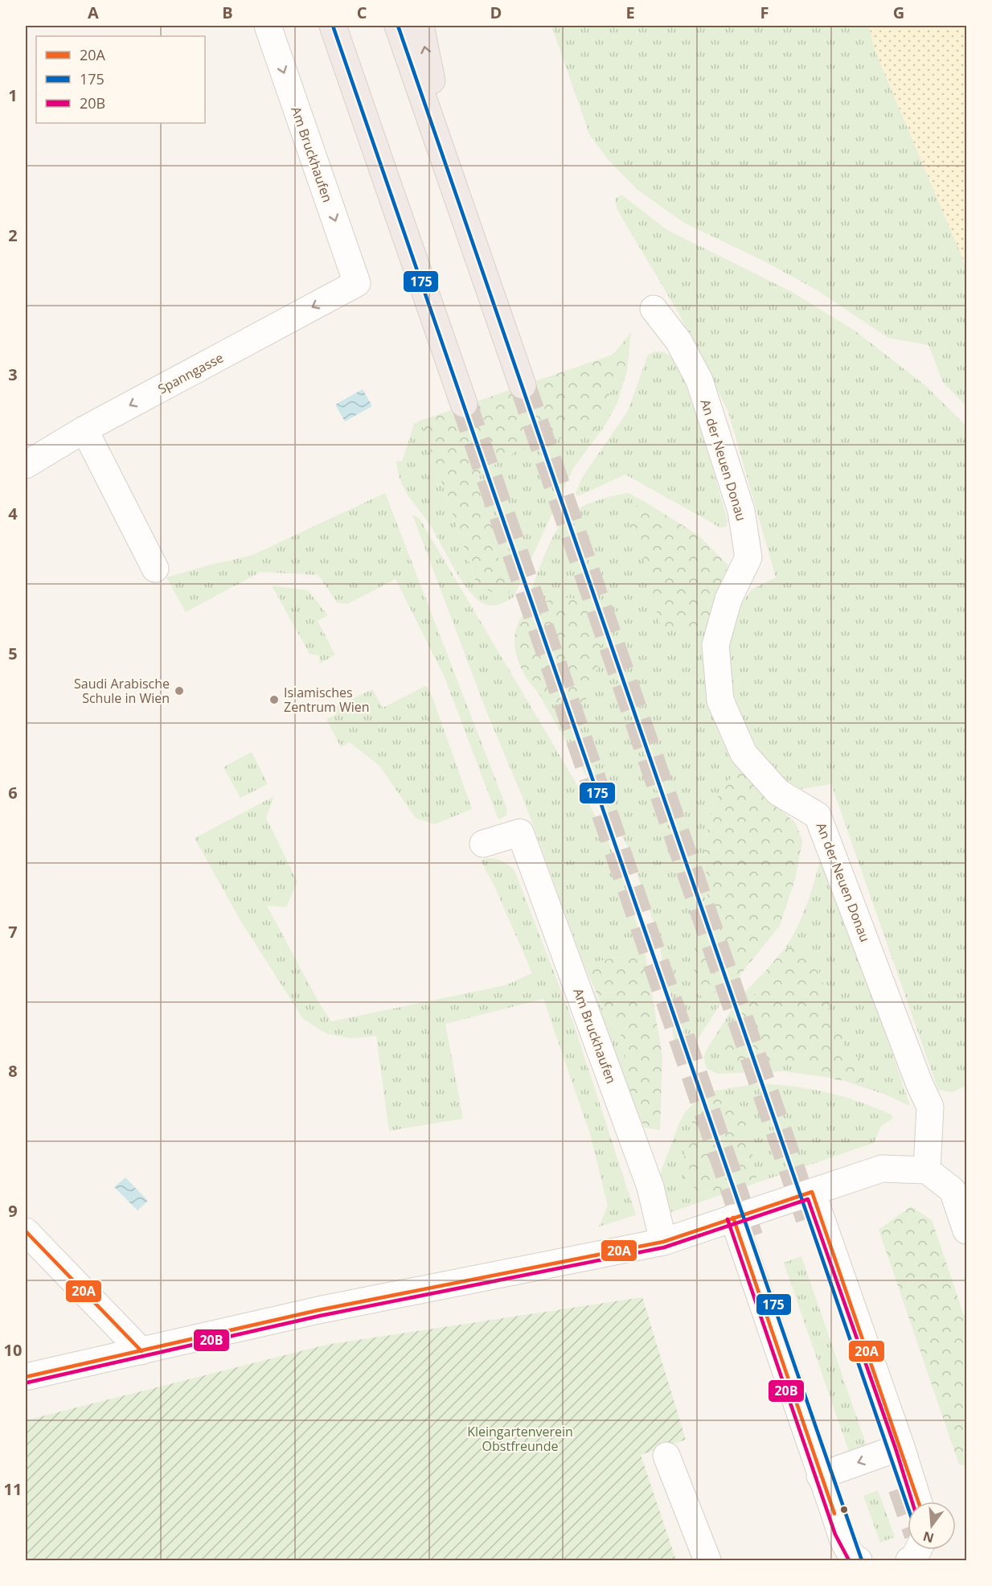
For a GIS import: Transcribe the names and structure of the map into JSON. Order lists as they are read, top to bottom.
{
  "streets": {
    "street": ["Am Bruckhaufen", "Spanngasse", "An der Neuen Donau"]
  },
  "crossings": [
    ["Am Bruckhaufen", "Spanngasse"]
  ],
  "one_way": ["Am Bruckhaufen", "Spanngasse"],
  "parks": ["Kleingartenverein Obstfreunde"],
  "places": ["Saudi Arabische Schule in Wien", "Islamisches Zentrum Wien"],
  "lines": ["transit line 175", "transit line 20A", "transit line 20B"],
  "legend": ["20A", "175", "20B"],
  "north": "bottom",
  "grid": {
    "columns": [
      "A",
      "B",
      "C",
      "D",
      "E",
      "F",
      "G"
    ],
    "rows": [
      "1",
      "2",
      "3",
      "4",
      "5",
      "6",
      "7",
      "8",
      "9",
      "10",
      "11"
    ]
  }
}
